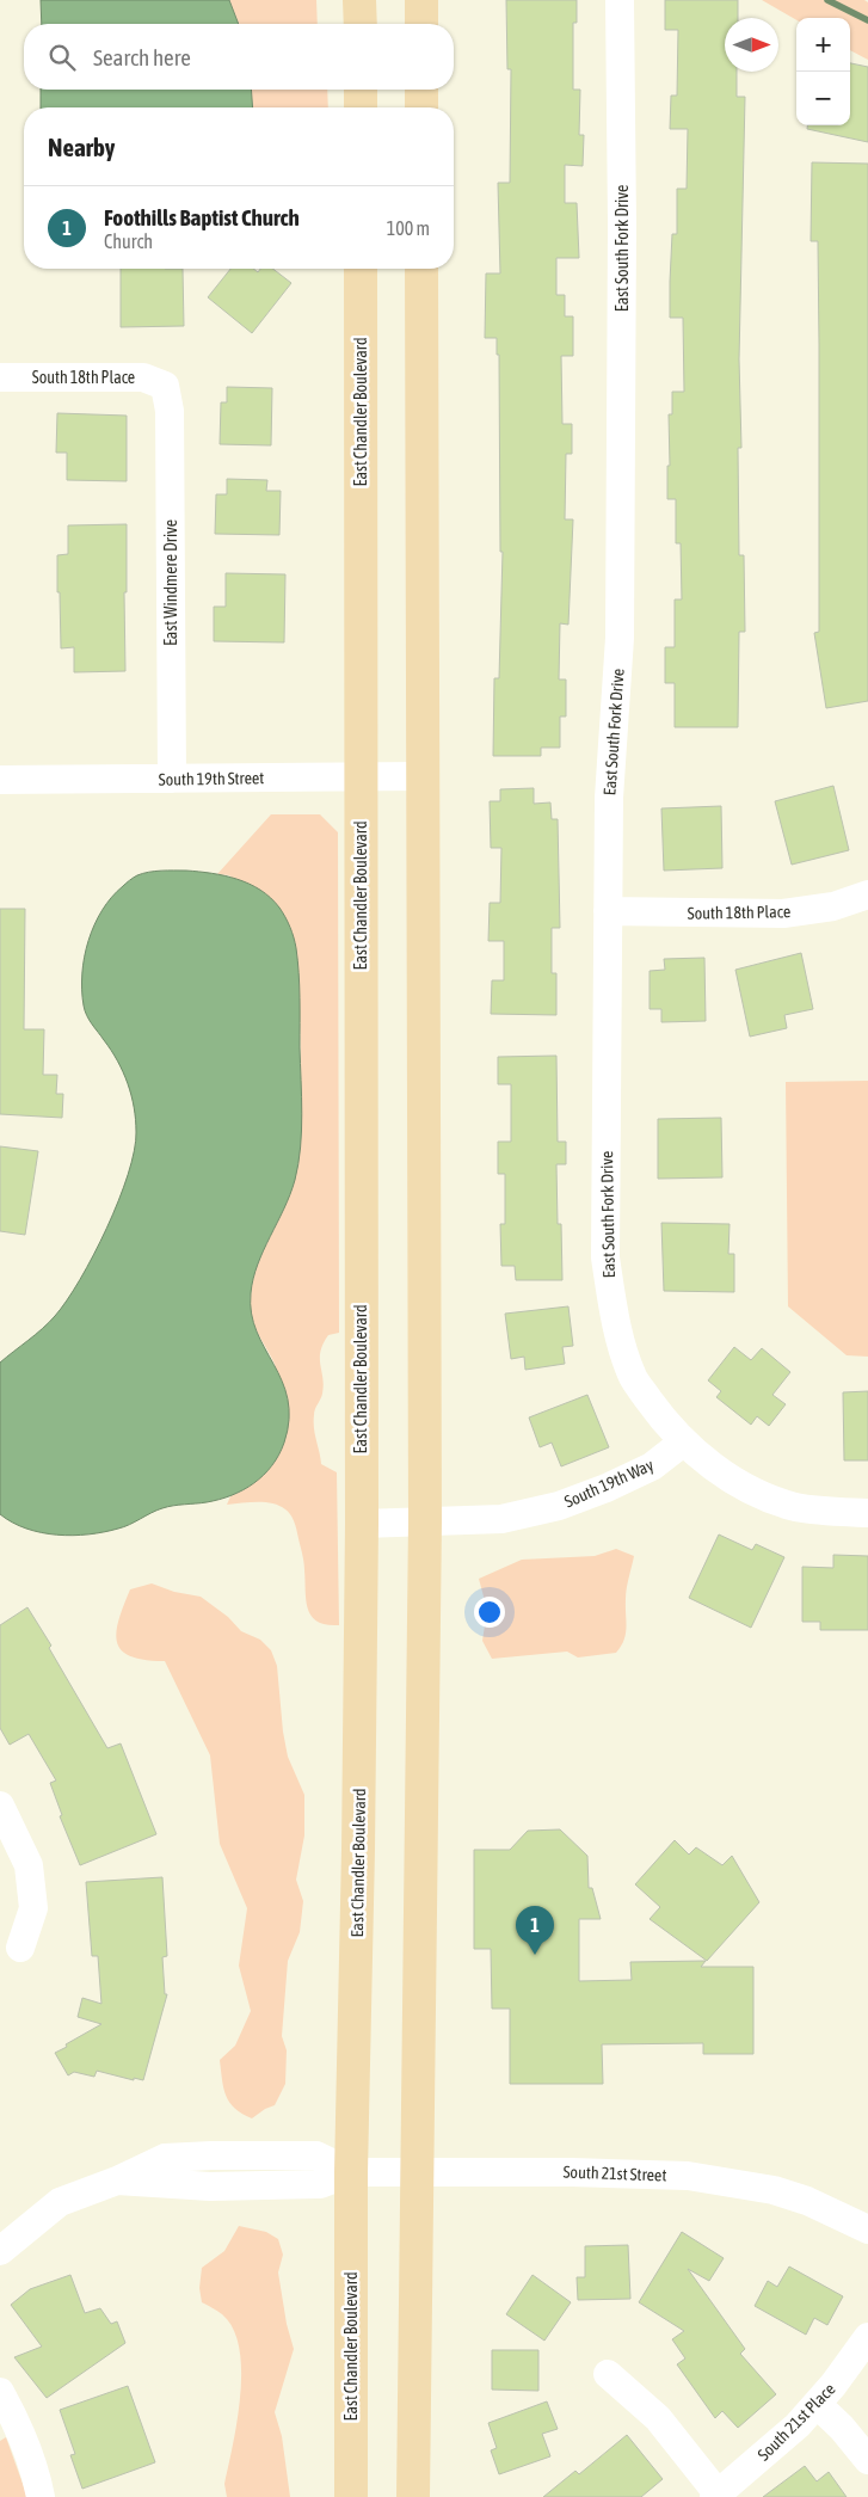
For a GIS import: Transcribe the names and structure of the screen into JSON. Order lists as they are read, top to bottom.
{
  "streets": {
    "main road": ["East Chandler Boulevard"],
    "street": [
      "East South Fork Drive",
      "South 18th Place",
      "East Windmere Drive",
      "South 19th Street",
      "South 19th Way",
      "South 21st Street",
      "South 21st Place"
    ]
  },
  "crossings": [
    ["East South Fork Drive", "South 18th Place"],
    ["East South Fork Drive", "South 19th Way"],
    ["South 18th Place", "East Windmere Drive"],
    ["East Chandler Boulevard", "South 19th Street"],
    ["East Chandler Boulevard", "South 19th Way"],
    ["East Chandler Boulevard", "South 21st Street"],
    ["East Windmere Drive", "South 19th Street"]
  ],
  "north": "right",
  "page": {
    "map_buttons": ["+", "−"],
    "search": "Search here",
    "heading": "Nearby",
    "list": [
      {
        "mark": "1",
        "name": "Foothills Baptist Church",
        "note": "Church",
        "value": "100 m"
      }
    ],
    "pins": "1"
  }
}
